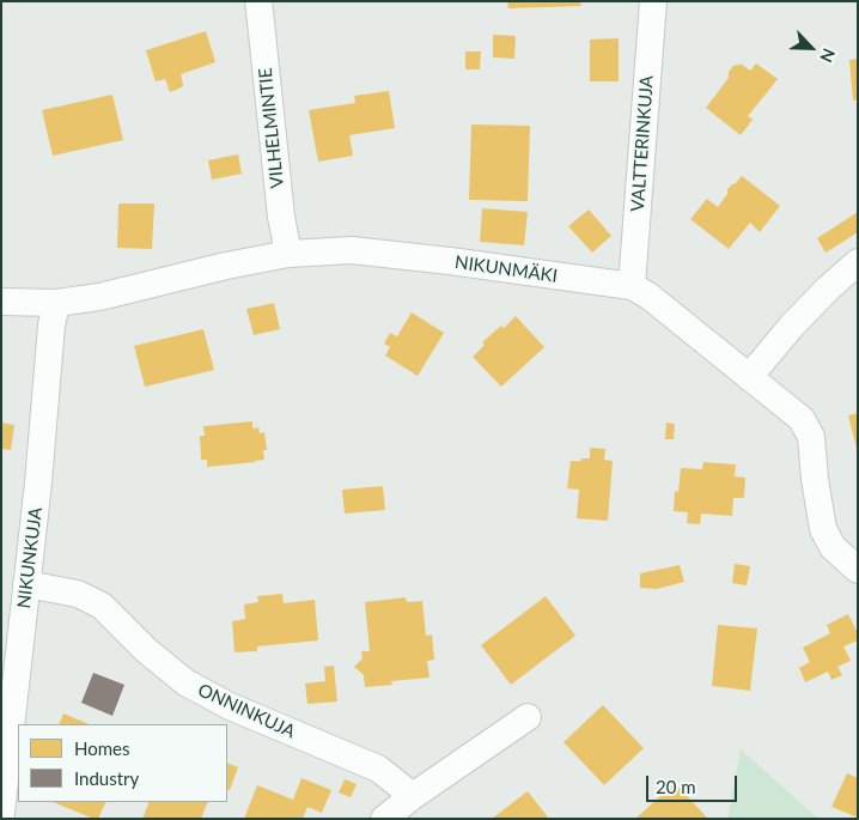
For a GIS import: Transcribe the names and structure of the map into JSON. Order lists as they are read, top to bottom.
{
  "streets": {
    "street": [
      "VILHELMINTIE",
      "VALTTERINKUJA",
      "NIKUNMÄKI",
      "NIKUNKUJA",
      "ONNINKUJA"
    ]
  },
  "crossings": [
    ["VILHELMINTIE", "NIKUNMÄKI"],
    ["VALTTERINKUJA", "NIKUNMÄKI"],
    ["NIKUNMÄKI", "NIKUNKUJA"],
    ["NIKUNKUJA", "ONNINKUJA"]
  ],
  "legend": ["Homes", "Industry"],
  "scale_bar": "20 m",
  "north": "bottom right"
}
